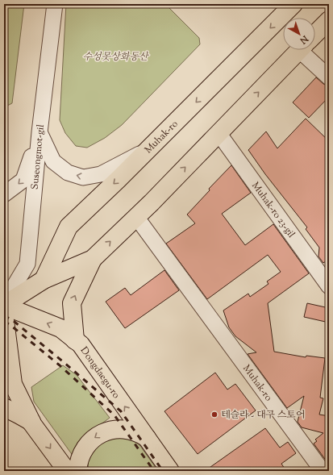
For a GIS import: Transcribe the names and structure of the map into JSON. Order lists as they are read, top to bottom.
{
  "streets": {
    "main road": ["Muhak-ro", "Dongdaegu-ro"],
    "street": ["Suseongmot-gil", "Muhak-ro 23-gil"]
  },
  "crossings": [
    ["Suseongmot-gil", "Dongdaegu-ro"]
  ],
  "parks": ["수성못상화동산"],
  "places": ["테슬라 - 대구 스토어"],
  "north": "bottom right"
}
